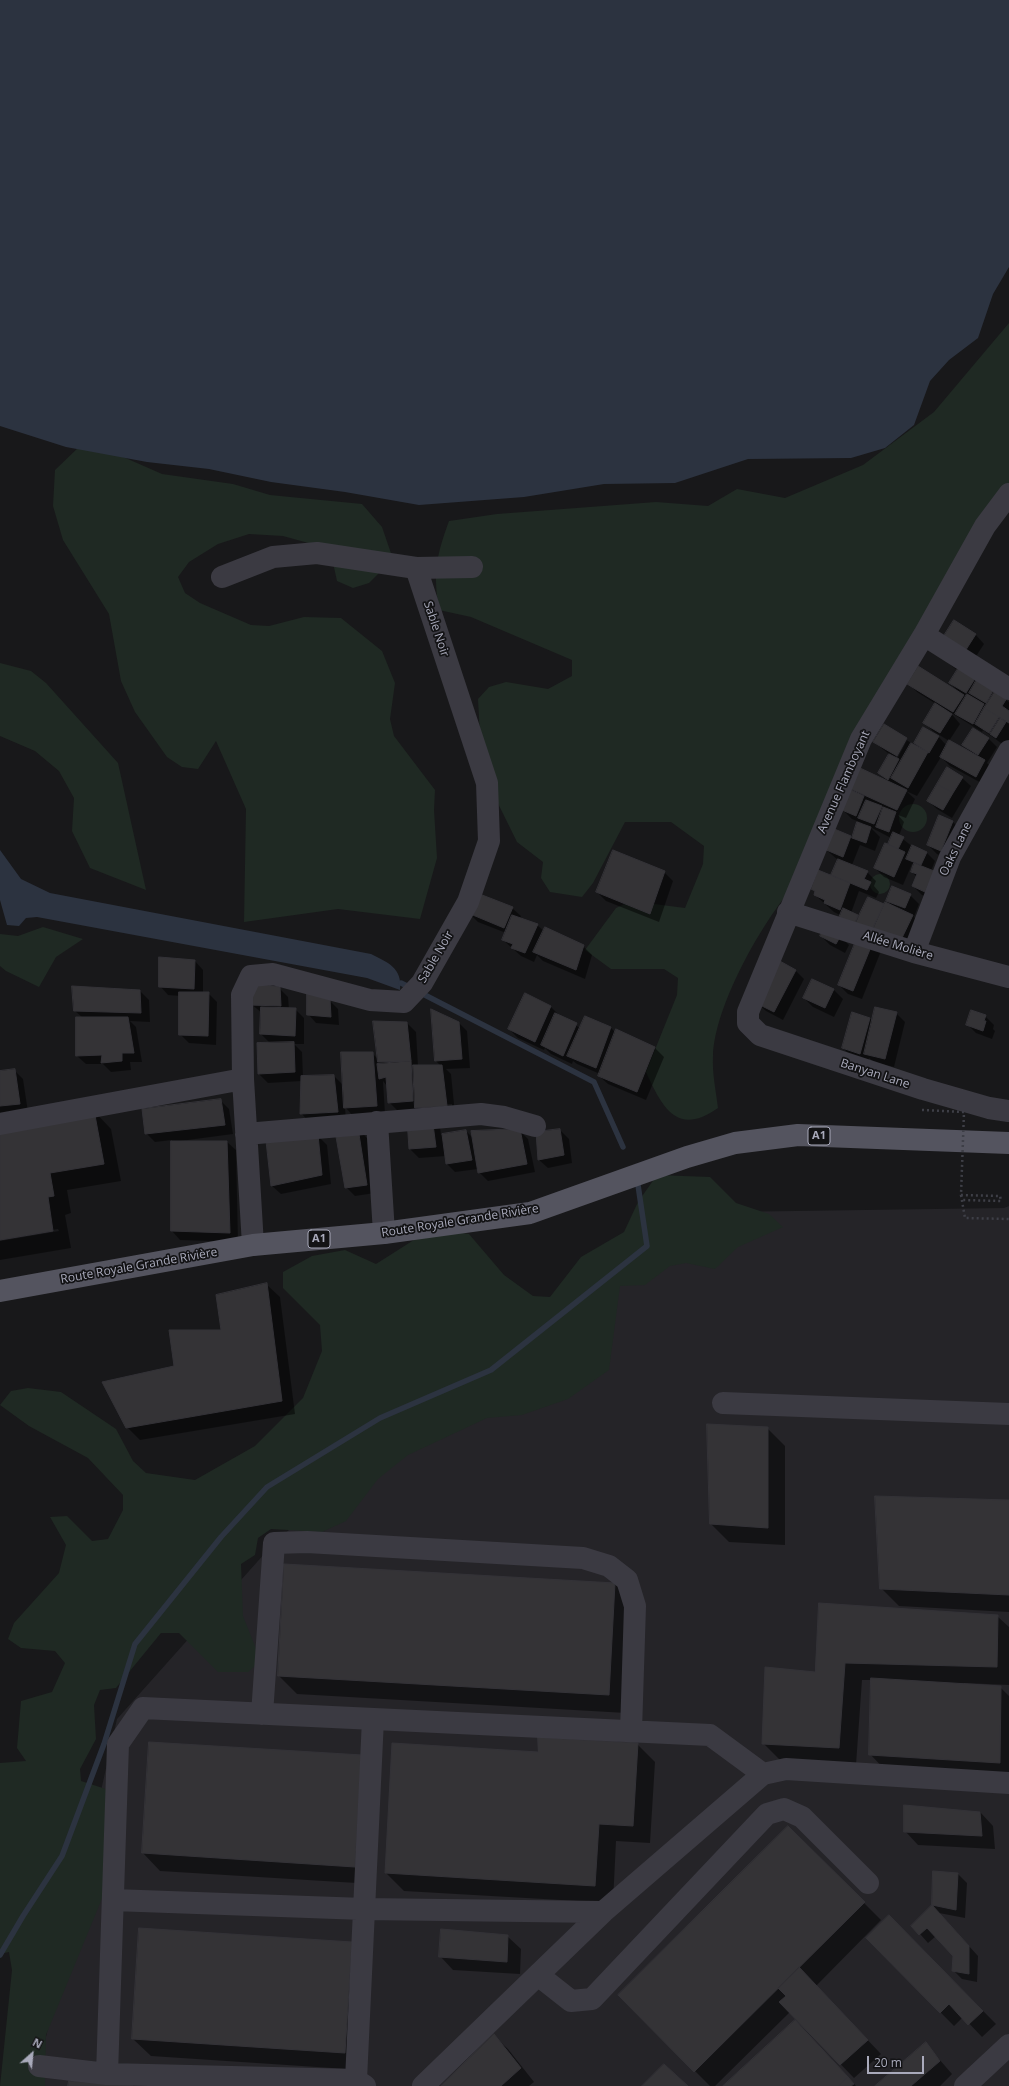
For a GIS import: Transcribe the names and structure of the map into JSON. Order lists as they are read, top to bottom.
{
  "streets": {
    "main road": ["A1", "Route Royale Grande Rivière"],
    "street": [
      "Sable Noir",
      "Avenue Flamboyant",
      "Oaks Lane",
      "Allée Molière",
      "Banyan Lane"
    ]
  },
  "crossings": [
    ["Sable Noir", "Route Royale Grande Rivière"],
    ["Avenue Flamboyant", "Allée Molière"],
    ["Avenue Flamboyant", "Banyan Lane"],
    ["Oaks Lane", "Allée Molière"]
  ],
  "scale_bar": "20 m",
  "north": "top right"
}
